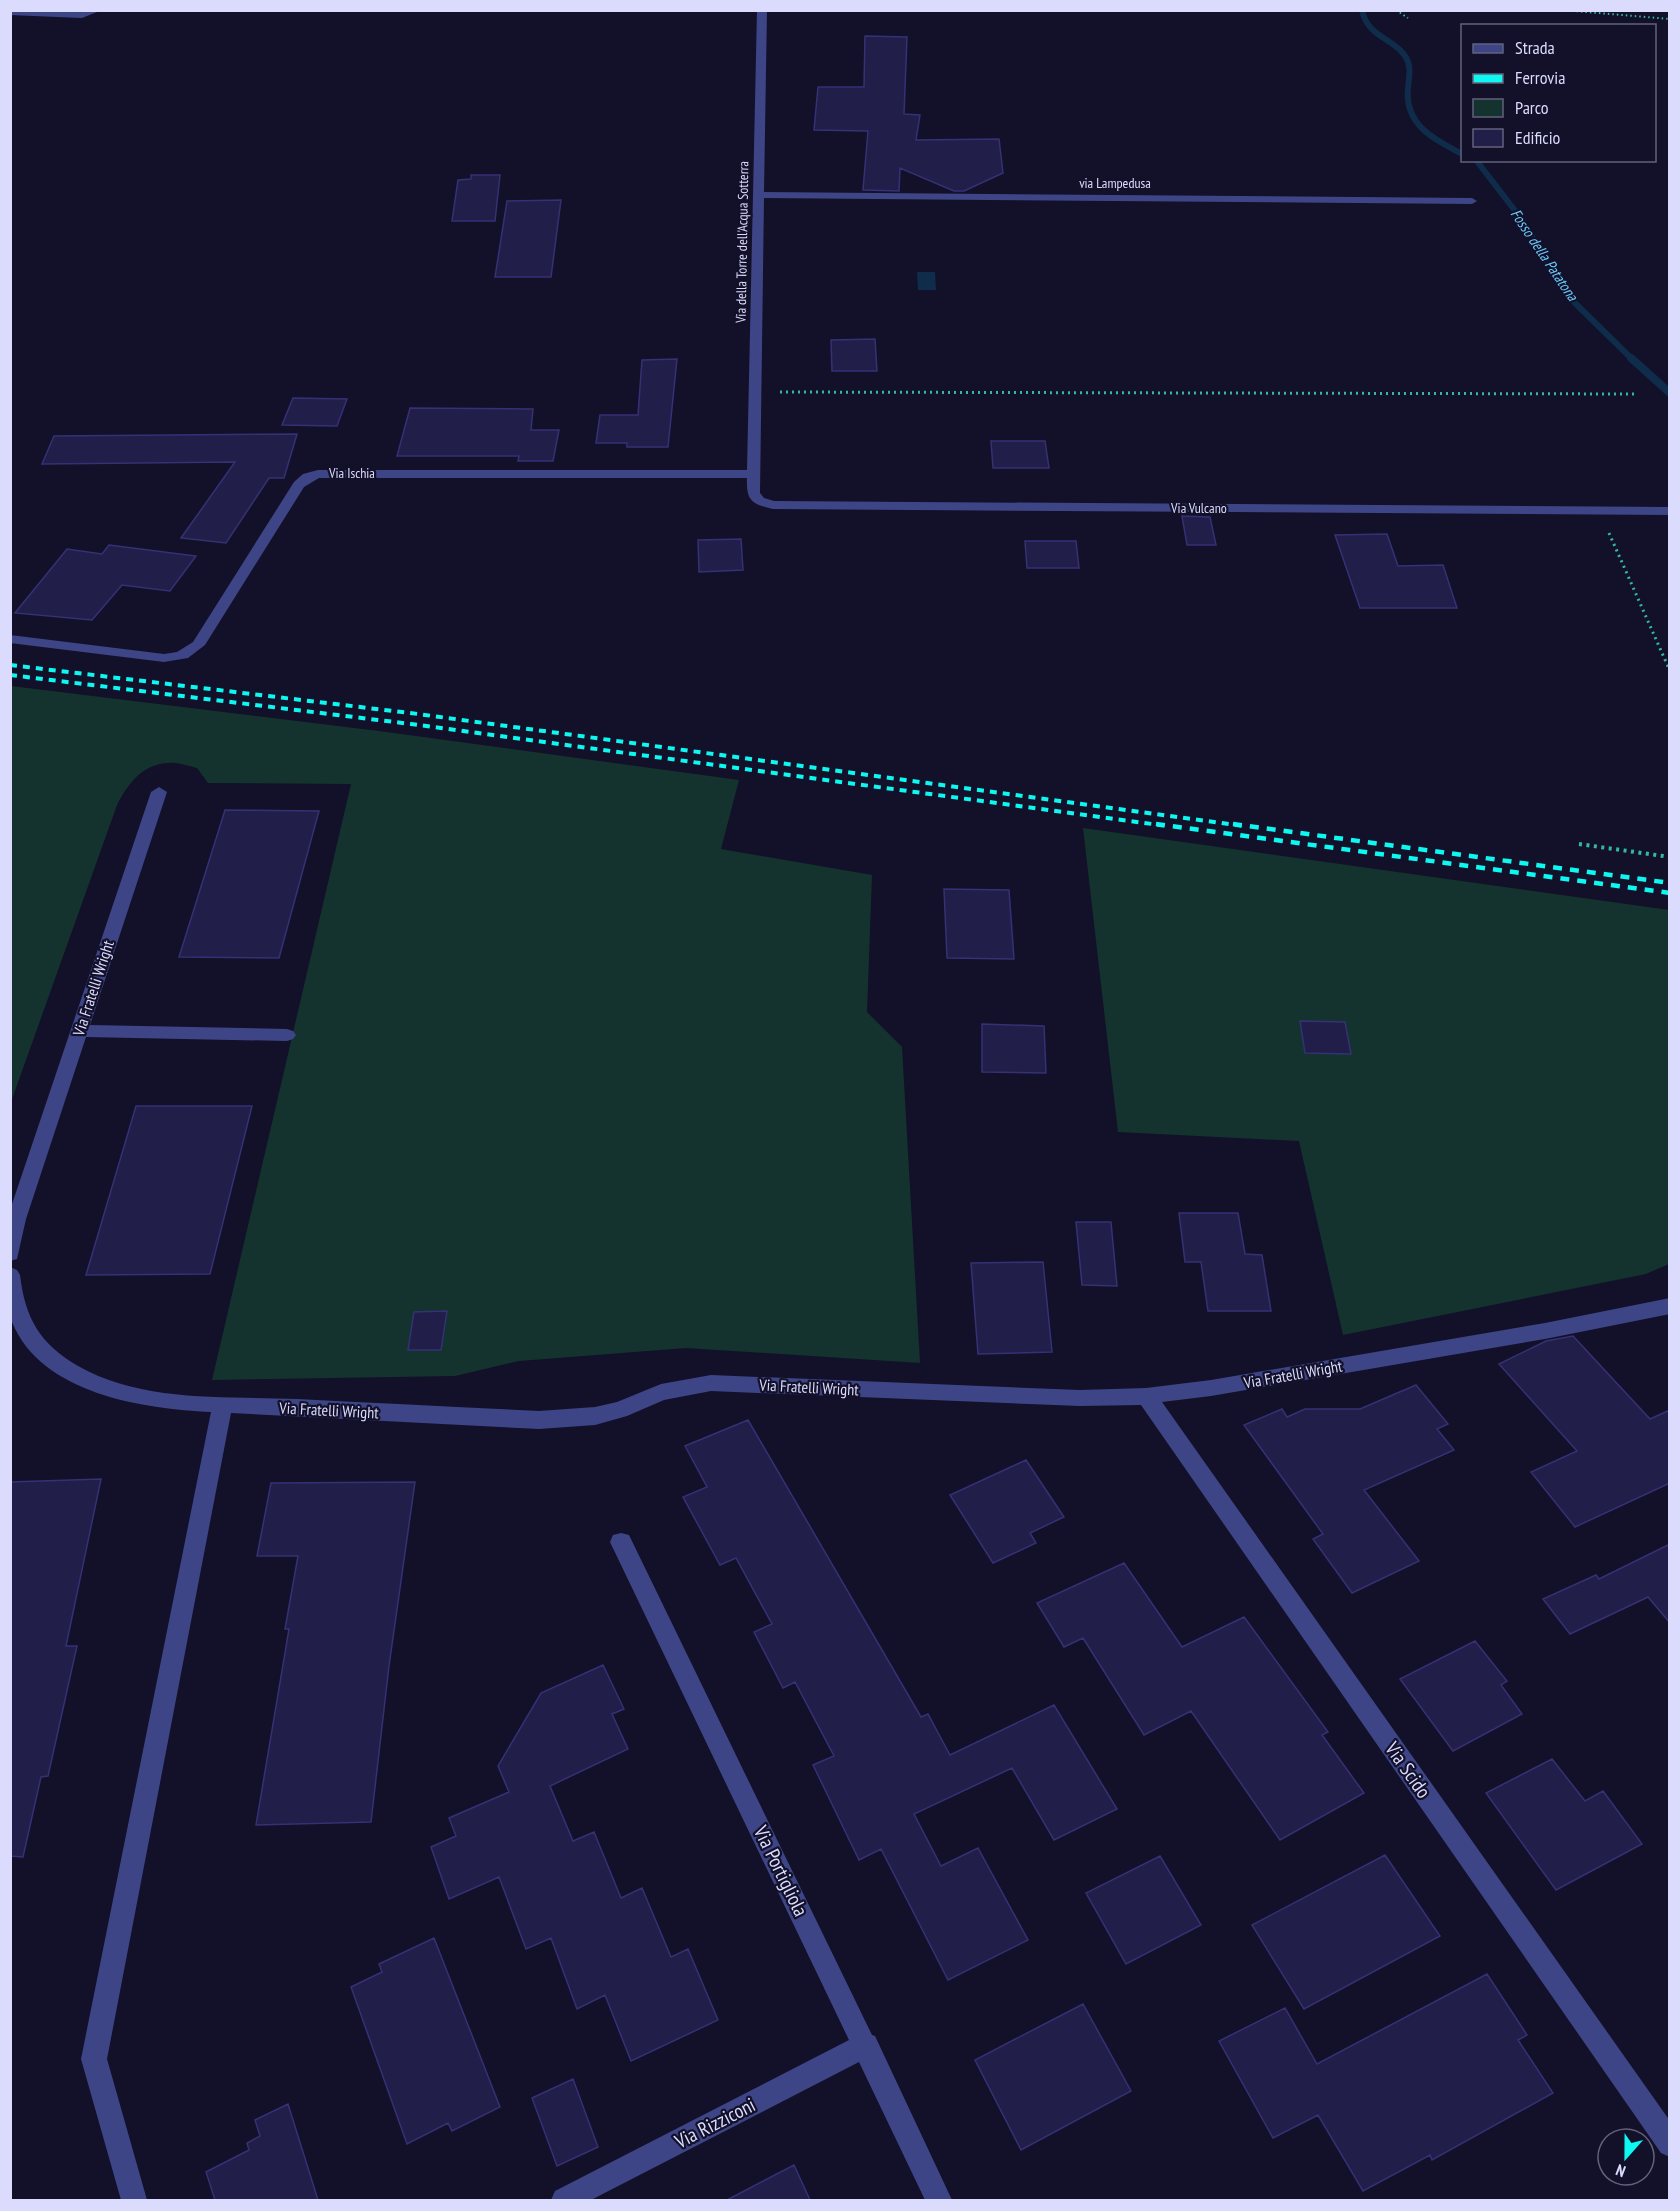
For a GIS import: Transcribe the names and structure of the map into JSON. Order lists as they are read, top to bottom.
{
  "streets": {
    "street": [
      "via Lampedusa",
      "Via della Torre dell'Acqua Sotterra",
      "Via Ischia",
      "Via Vulcano",
      "Via Fratelli Wright",
      "Via Scido",
      "Via Portigliola",
      "Via Rizziconi"
    ]
  },
  "crossings": [
    ["via Lampedusa", "Via della Torre dell'Acqua Sotterra"],
    ["Via della Torre dell'Acqua Sotterra", "Via Ischia"],
    ["Via della Torre dell'Acqua Sotterra", "Via Vulcano"],
    ["Via Ischia", "Via Vulcano"],
    ["Via Fratelli Wright", "Via Scido"],
    ["Via Portigliola", "Via Rizziconi"]
  ],
  "water": ["Fosso della Patatona"],
  "legend": [
    "Strada",
    "Ferrovia",
    "Parco",
    "Edificio"
  ],
  "north": "bottom"
}
